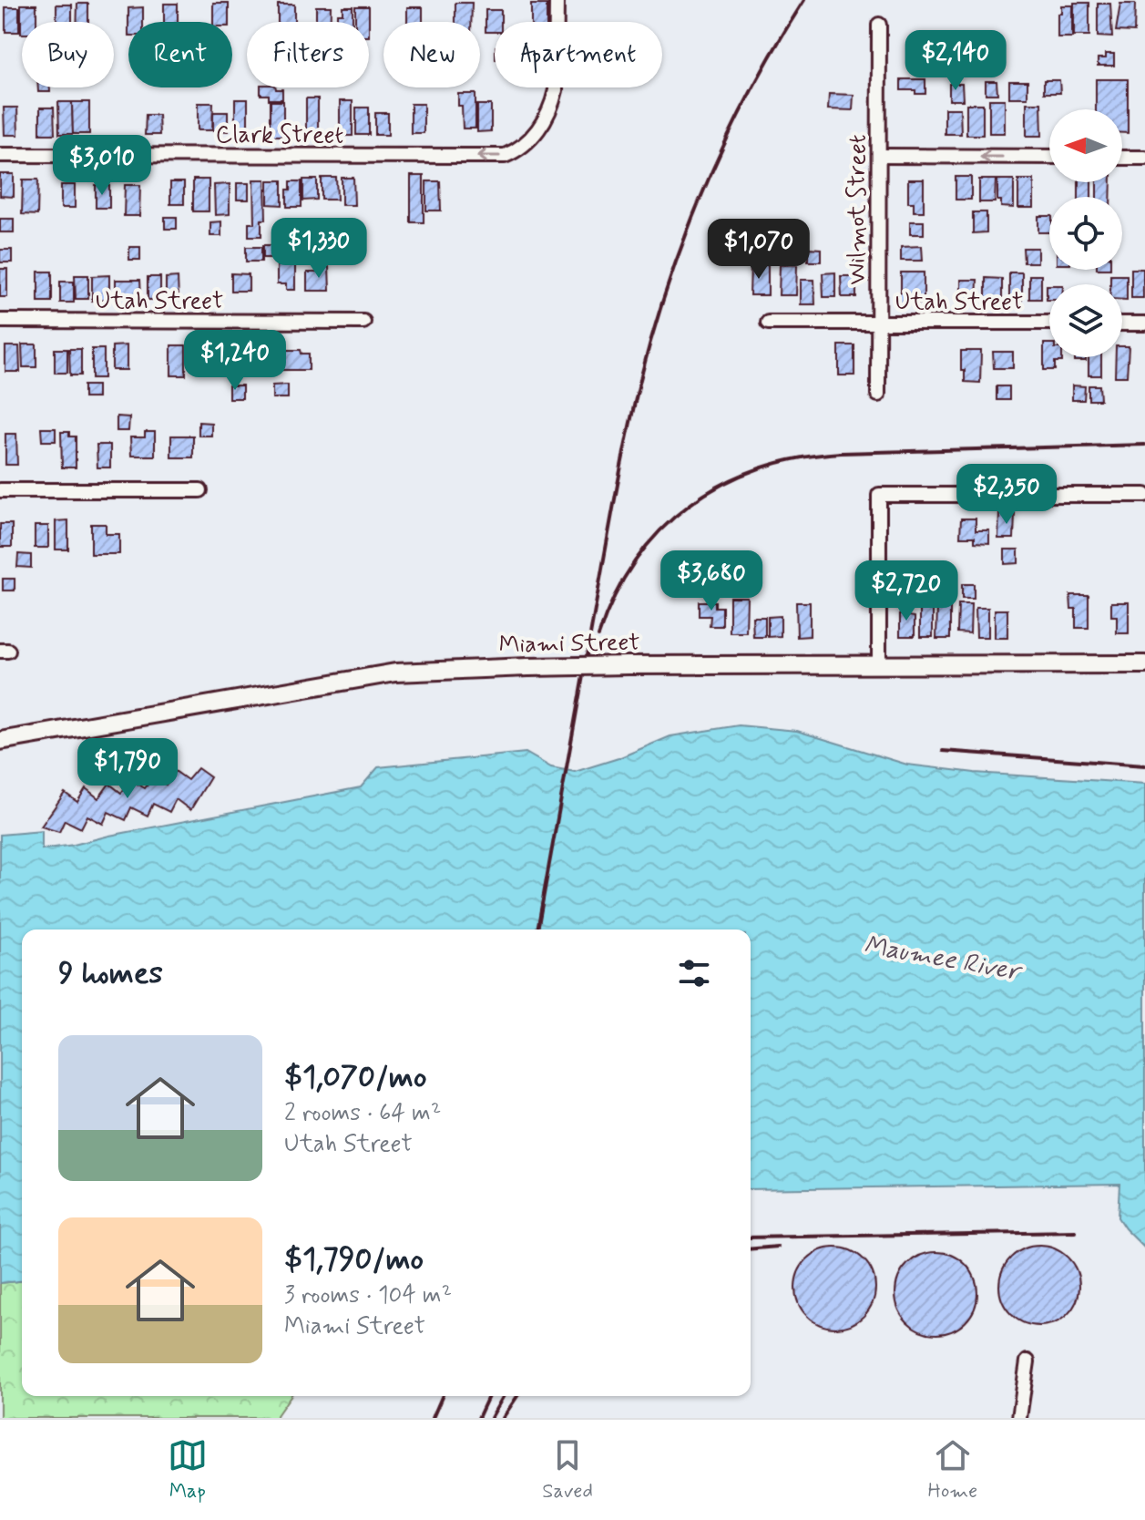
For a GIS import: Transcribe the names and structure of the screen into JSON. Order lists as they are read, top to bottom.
{
  "streets": {
    "street": [
      "Clark Street",
      "Wilmot Street",
      "Utah Street",
      "Miami Street"
    ]
  },
  "crossings": [
    ["Wilmot Street", "Utah Street"]
  ],
  "one_way": ["Clark Street"],
  "water": ["Maumee River"],
  "north": "left",
  "page": {
    "chip": [
      "Buy",
      "Rent",
      "Filters",
      "New",
      "Apartment"
    ],
    "price": [
      "$2,140",
      "$3,010",
      "$1,330",
      "$1,070",
      "$1,240",
      "$2,350",
      "$3,680",
      "$2,720",
      "$1,790"
    ],
    "heading": "9 homes",
    "list": [
      {
        "name": "$1,070/mo",
        "note": "2 rooms · 64 m² · Utah Street"
      },
      {
        "name": "$1,790/mo",
        "note": "3 rooms · 104 m² · Miami Street"
      }
    ],
    "tabs": ["Map", "Saved", "Home"]
  }
}
